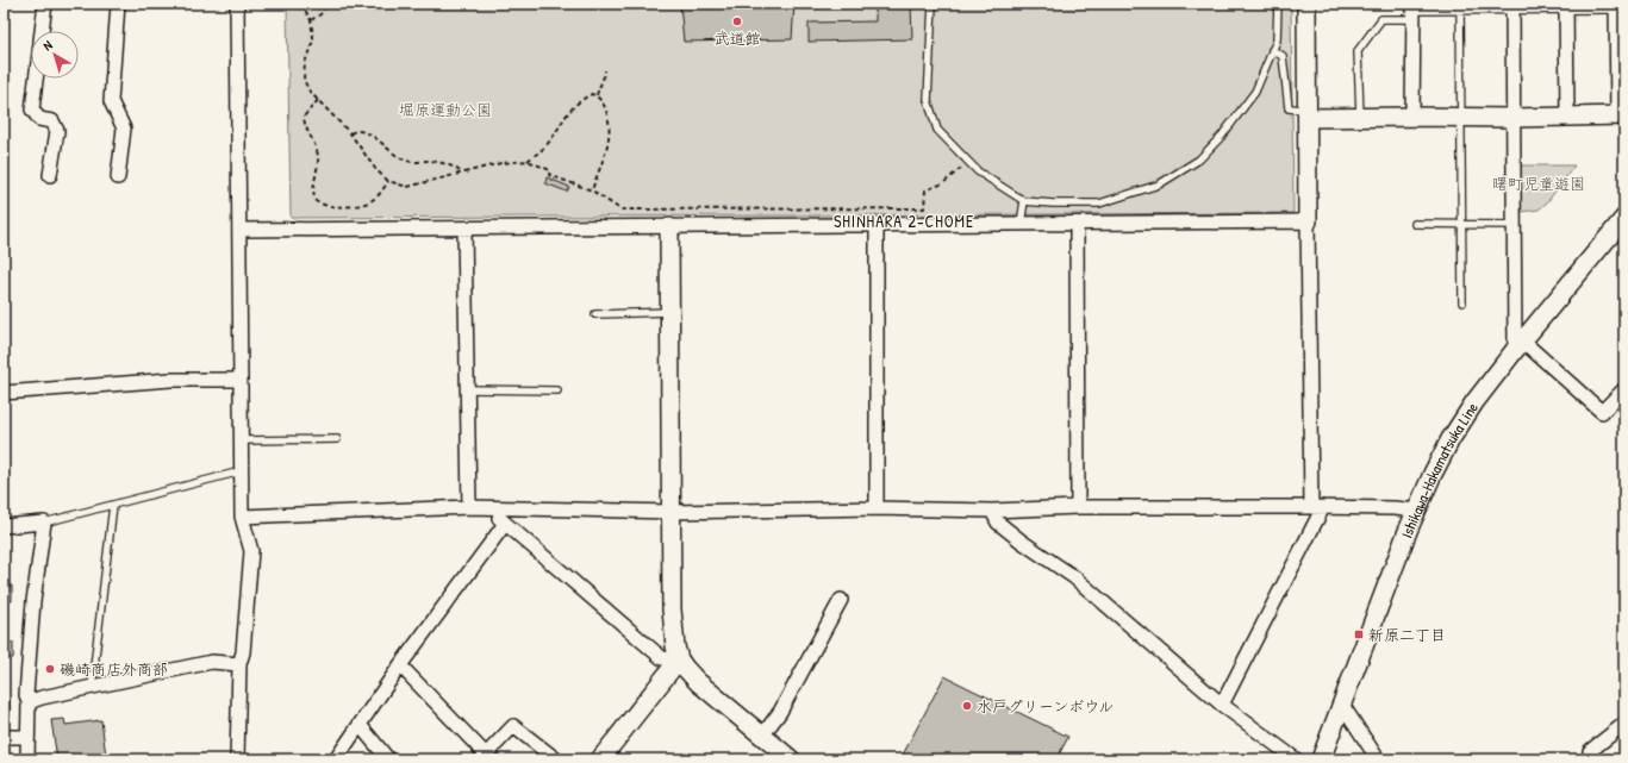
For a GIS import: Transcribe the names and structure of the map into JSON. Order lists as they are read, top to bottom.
{
  "streets": {
    "street": ["Ishikawa-Hakamatsuka Line"]
  },
  "districts": ["SHINHARA 2-CHOME"],
  "parks": ["堀原運動公園", "曙町児童遊園"],
  "places": {
    "other": ["武道館", "磯崎商店外商部", "水戸グリーンボウル"],
    "transit": ["新原二丁目"]
  },
  "north": "top left"
}
